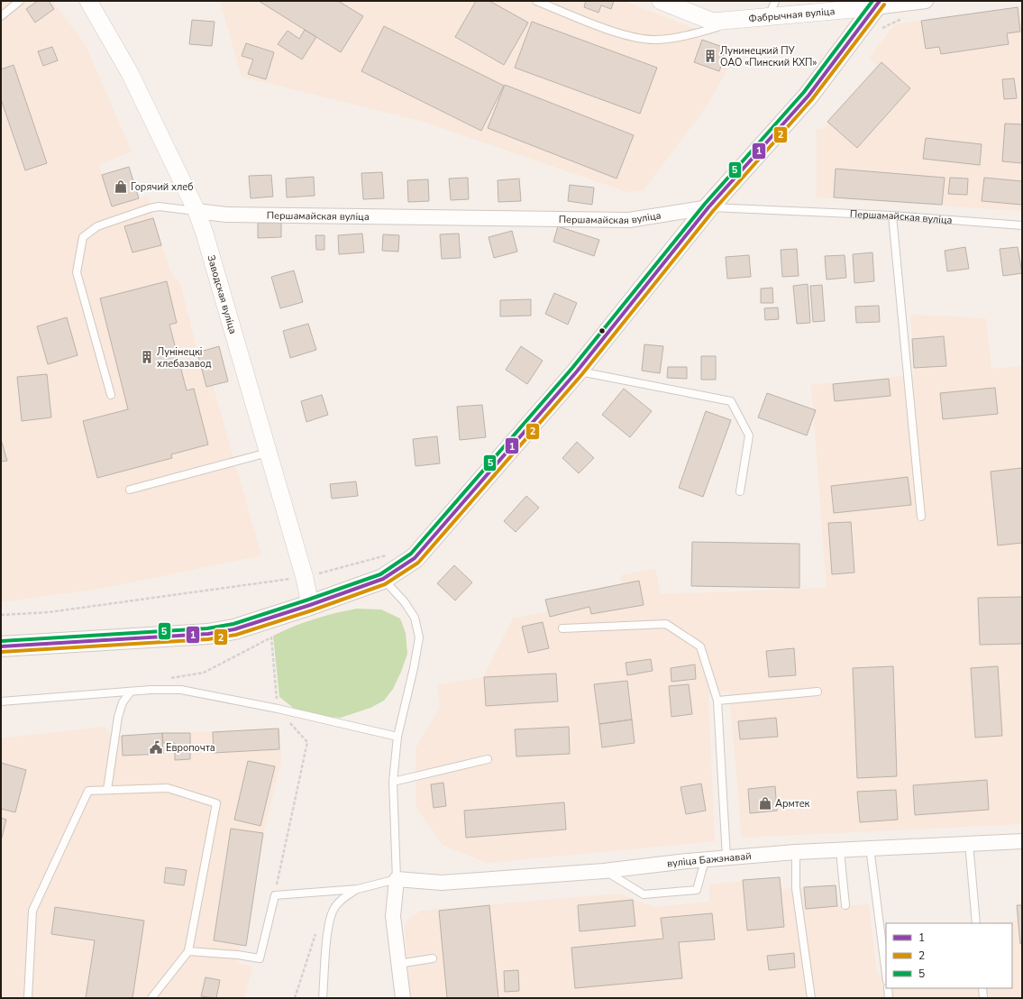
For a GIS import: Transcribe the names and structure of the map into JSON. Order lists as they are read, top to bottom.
{
  "streets": {
    "street": [
      "Фабрычная вуліца",
      "Першамайская вуліца",
      "Заводская вуліца",
      "вуліца Бажэнавай"
    ]
  },
  "crossings": [
    ["Першамайская вуліца", "Заводская вуліца"]
  ],
  "places": {
    "building": ["Лунинецкий ПУ ОАО «Пинский КХП»", "Лунінецкі хлебазавод"],
    "shop": ["Горячий хлеб", "Армтек"],
    "public building": ["Европочта"]
  },
  "lines": ["transit line 1", "transit line 5", "transit line 2"],
  "legend": ["1", "2", "5"]
}
